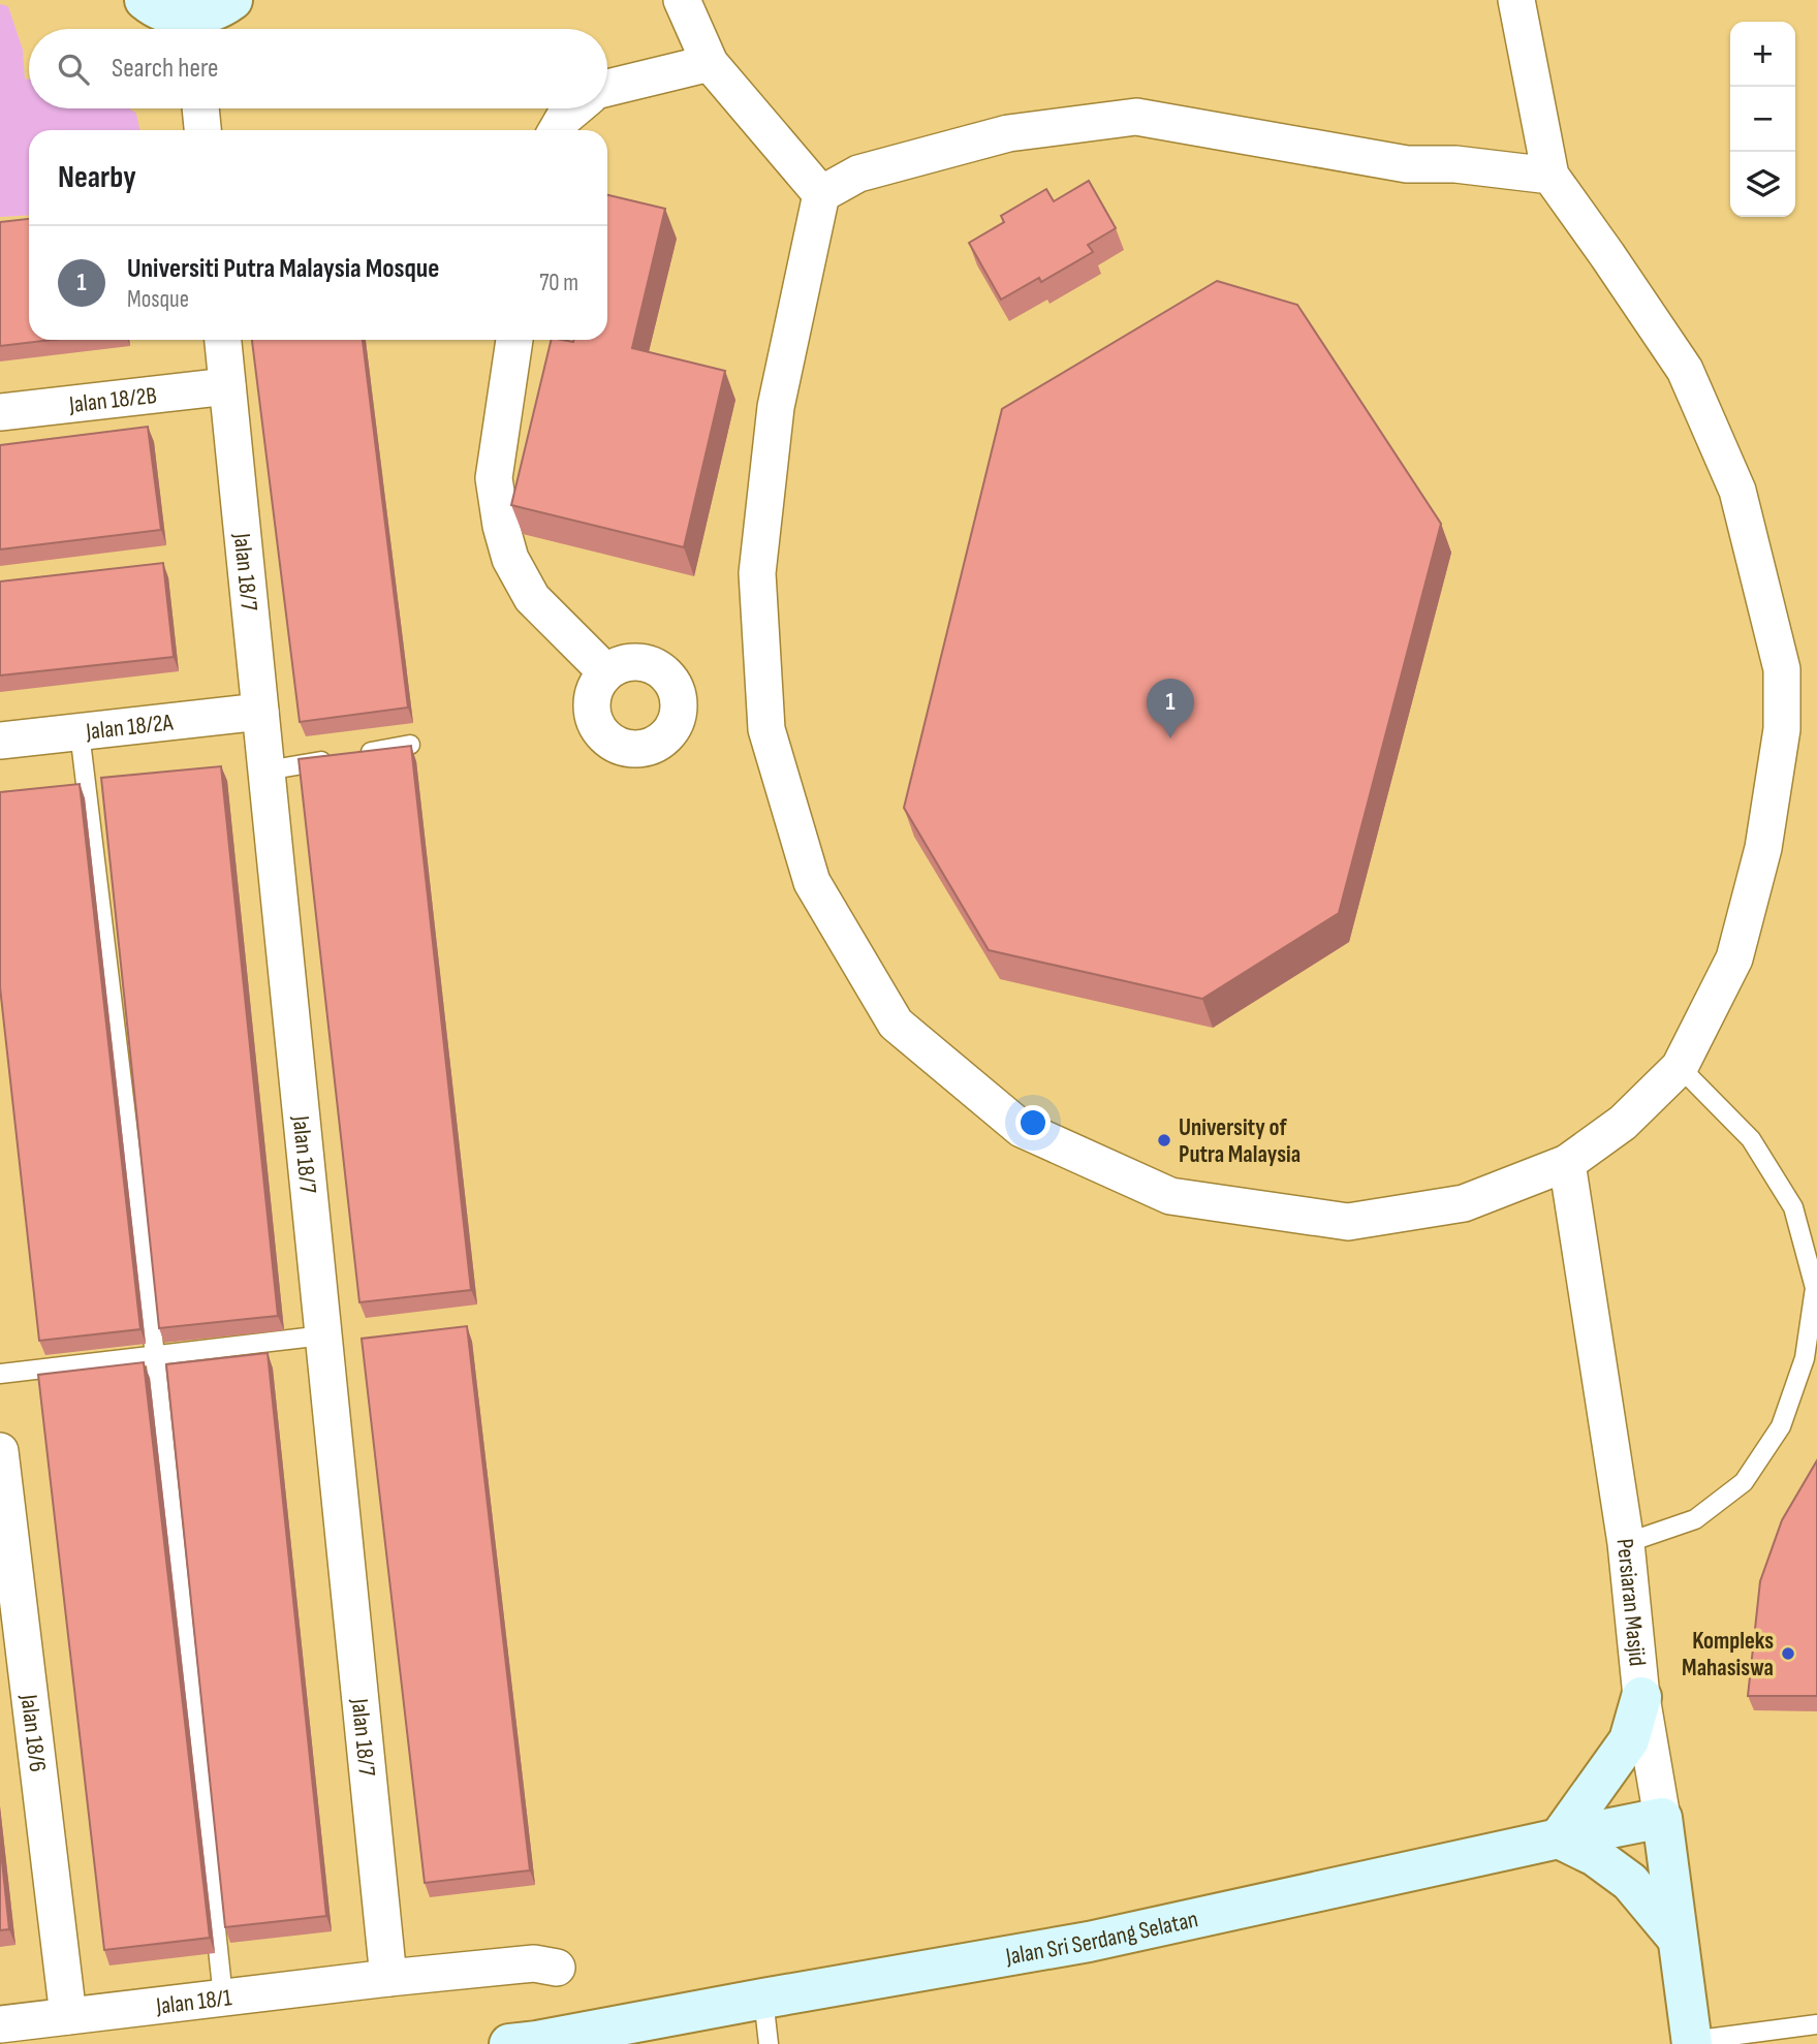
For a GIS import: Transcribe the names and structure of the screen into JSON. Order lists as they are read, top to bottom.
{
  "streets": {
    "street": [
      "Jalan 18/2B",
      "Jalan 18/7",
      "Jalan 18/2A",
      "Persiaran Masjid",
      "Jalan 18/6",
      "Jalan Sri Serdang Selatan",
      "Jalan 18/1"
    ]
  },
  "crossings": [
    ["Jalan 18/2B", "Jalan 18/7"],
    ["Jalan 18/7", "Jalan 18/2A"],
    ["Jalan 18/7", "Jalan 18/1"],
    ["Persiaran Masjid", "Jalan Sri Serdang Selatan"],
    ["Jalan 18/6", "Jalan 18/1"]
  ],
  "places": ["University of Putra Malaysia", "Kompleks Mahasiswa"],
  "page": {
    "map_buttons": ["+", "−"],
    "search": "Search here",
    "heading": "Nearby",
    "list": [
      {
        "mark": "1",
        "name": "Universiti Putra Malaysia Mosque",
        "note": "Mosque",
        "value": "70 m"
      }
    ],
    "pins": "1"
  }
}
